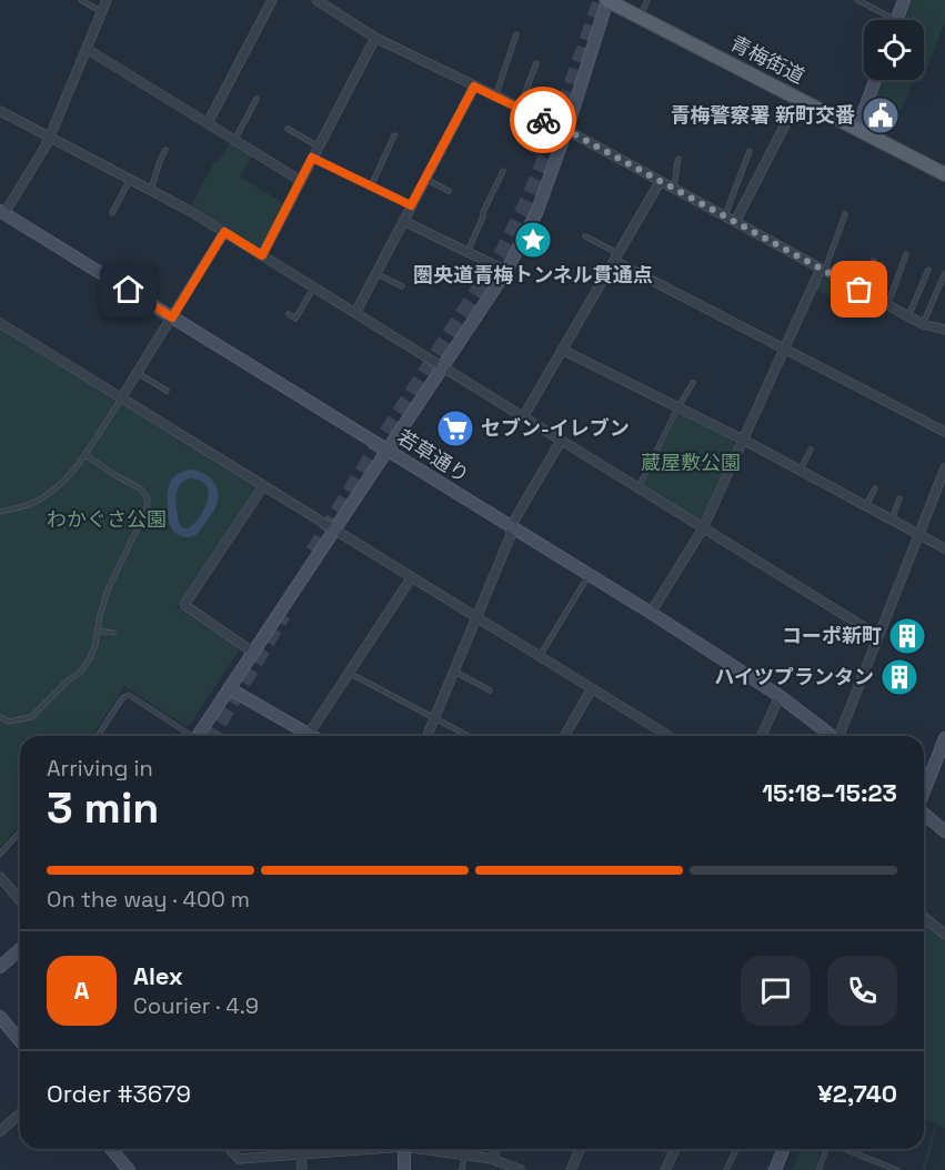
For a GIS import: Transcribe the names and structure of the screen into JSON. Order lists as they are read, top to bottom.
{
  "streets": {
    "main road": ["青梅街道"],
    "street": ["若草通り"]
  },
  "parks": ["蔵屋敷公園", "わかぐさ公園"],
  "places": {
    "public building": ["青梅警察署 新町交番"],
    "place": ["圏央道青梅トンネル貫通点"],
    "supermarket": ["セブン-イレブン"],
    "building": ["コーポ新町", "ハイツプランタン"]
  },
  "page": {
    "heading": ["3 min", "Arriving in", "15:18–15:23"],
    "panel": [
      "Alex",
      "Courier · 4.9",
      "Order #3679",
      "¥2,740"
    ],
    "bar": "On the way · 400 m",
    "round": "A"
  }
}
